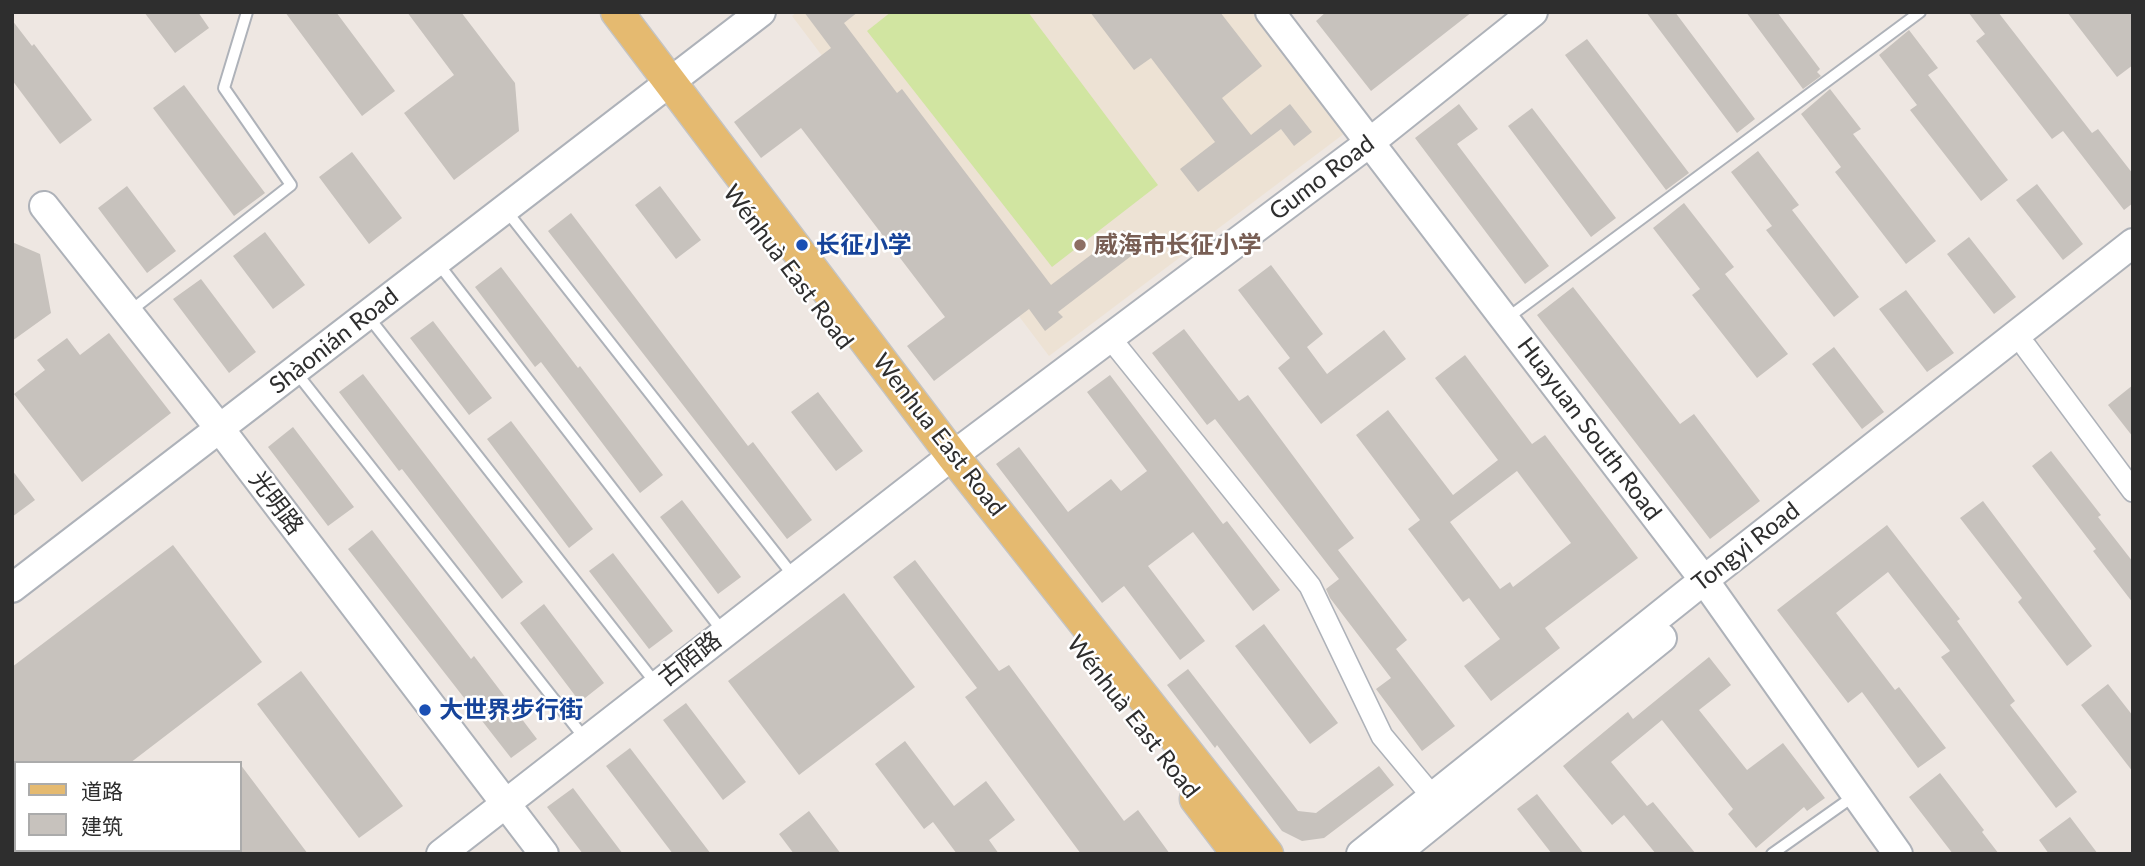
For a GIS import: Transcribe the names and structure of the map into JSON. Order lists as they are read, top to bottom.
{
  "streets": {
    "main road": ["Wénhuà East Road", "Wenhua East Road"],
    "street": [
      "Gumo Road",
      "Shàonián Road",
      "Huayuan South Road",
      "光明路",
      "Tongyi Road",
      "古陌路"
    ]
  },
  "crossings": [
    ["Gumo Road", "Wénhuà East Road"],
    ["Gumo Road", "Huayuan South Road"],
    ["Gumo Road", "Wenhua East Road"],
    ["Gumo Road", "古陌路"],
    ["Wénhuà East Road", "Shàonián Road"],
    ["Wénhuà East Road", "Wenhua East Road"],
    ["Wénhuà East Road", "古陌路"],
    ["Shàonián Road", "光明路"],
    ["Huayuan South Road", "Tongyi Road"],
    ["Wenhua East Road", "古陌路"],
    ["光明路", "古陌路"]
  ],
  "places": ["长征小学", "威海市长征小学", "大世界步行街"],
  "legend": ["道路", "建筑"]
}
